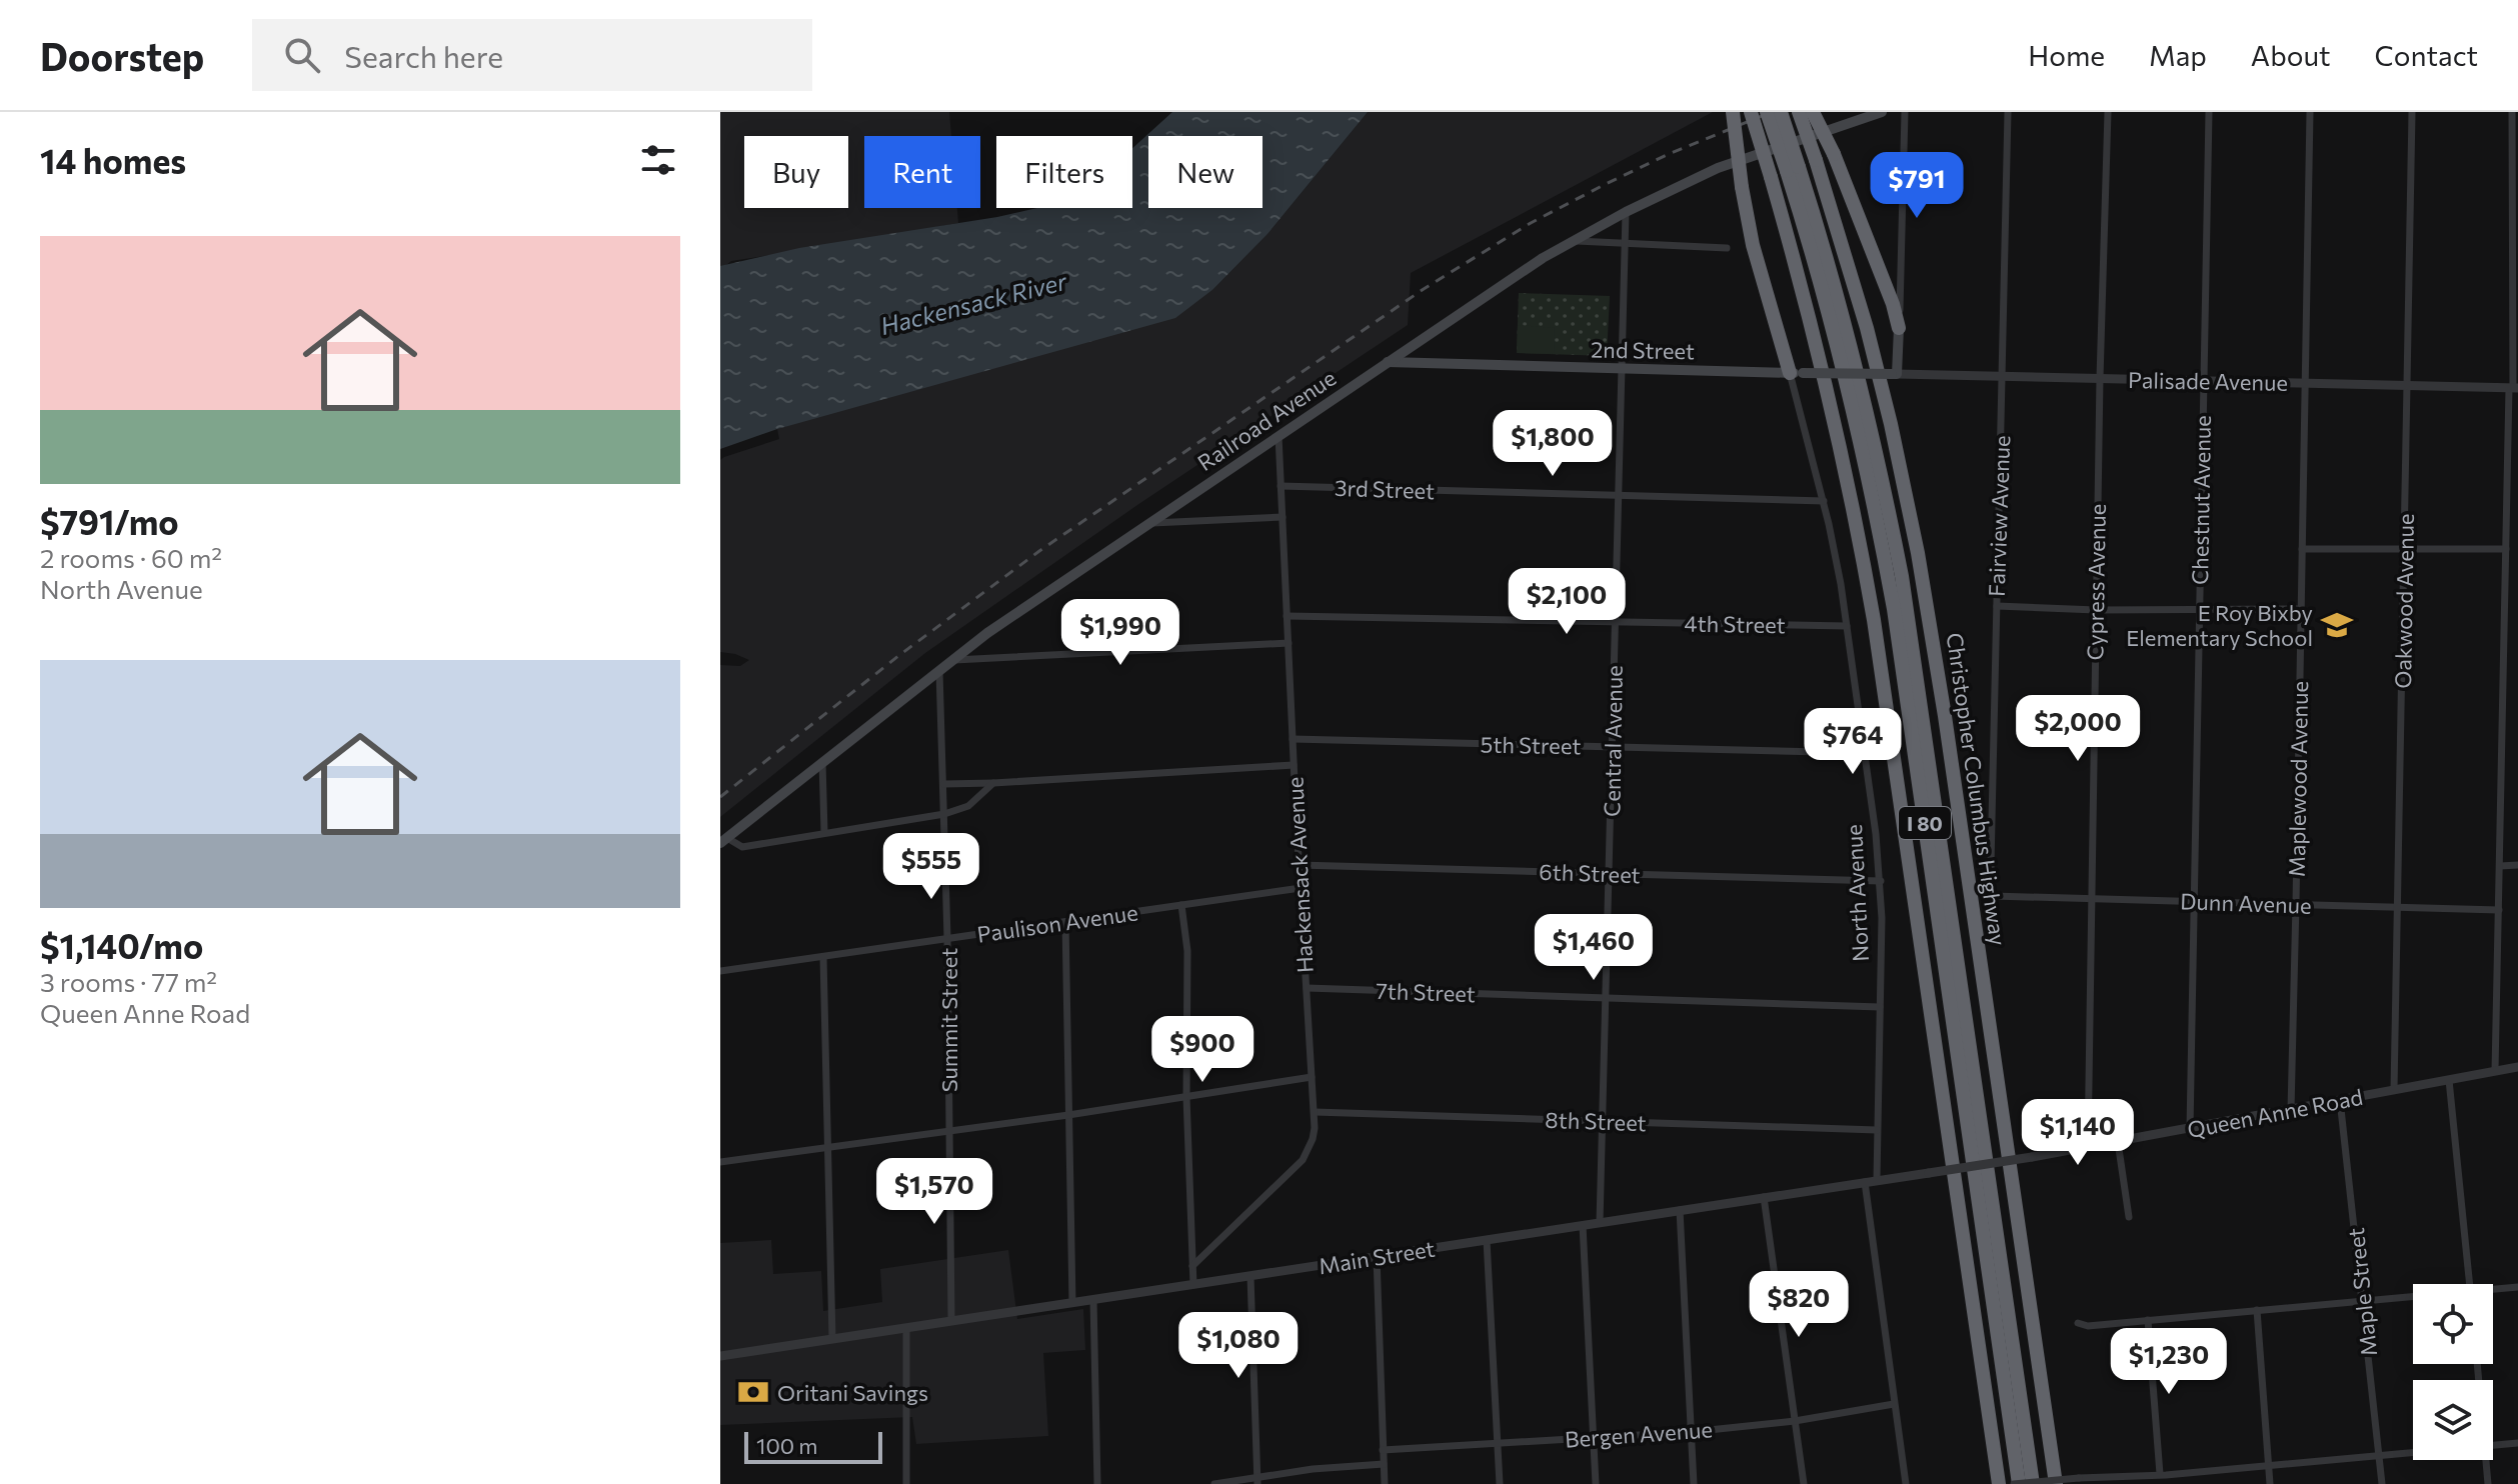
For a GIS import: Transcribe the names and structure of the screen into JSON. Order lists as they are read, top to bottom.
{
  "streets": {
    "highway": ["Christopher Columbus Highway", "I 80"],
    "main road": ["2nd Street", "Railroad Avenue"],
    "street": [
      "Palisade Avenue",
      "3rd Street",
      "Chestnut Avenue",
      "Fairview Avenue",
      "Cypress Avenue",
      "Oakwood Avenue",
      "4th Street",
      "Central Avenue",
      "5th Street",
      "Maplewood Avenue",
      "6th Street",
      "Hackensack Avenue",
      "North Avenue",
      "Dunn Avenue",
      "Paulison Avenue",
      "7th Street",
      "Summit Street",
      "Queen Anne Road",
      "8th Street",
      "Main Street",
      "Maple Street",
      "Bergen Avenue"
    ]
  },
  "crossings": [
    ["2nd Street", "Palisade Avenue"],
    ["2nd Street", "Railroad Avenue"],
    ["2nd Street", "Central Avenue"],
    ["2nd Street", "North Avenue"],
    ["Palisade Avenue", "Chestnut Avenue"],
    ["Palisade Avenue", "Fairview Avenue"],
    ["Palisade Avenue", "Cypress Avenue"],
    ["Palisade Avenue", "Oakwood Avenue"],
    ["Palisade Avenue", "Maplewood Avenue"],
    ["Railroad Avenue", "Central Avenue"],
    ["Railroad Avenue", "Hackensack Avenue"],
    ["Railroad Avenue", "Summit Street"],
    ["3rd Street", "Central Avenue"],
    ["3rd Street", "Hackensack Avenue"],
    ["3rd Street", "North Avenue"],
    ["Chestnut Avenue", "Dunn Avenue"],
    ["Chestnut Avenue", "Queen Anne Road"],
    ["Fairview Avenue", "Dunn Avenue"],
    ["Cypress Avenue", "Dunn Avenue"],
    ["Cypress Avenue", "Queen Anne Road"],
    ["Oakwood Avenue", "Dunn Avenue"],
    ["Oakwood Avenue", "Queen Anne Road"],
    ["4th Street", "Central Avenue"],
    ["4th Street", "Hackensack Avenue"],
    ["4th Street", "North Avenue"],
    ["Central Avenue", "5th Street"],
    ["Central Avenue", "6th Street"],
    ["Central Avenue", "7th Street"],
    ["Central Avenue", "8th Street"],
    ["Central Avenue", "Main Street"],
    ["5th Street", "Hackensack Avenue"],
    ["5th Street", "North Avenue"],
    ["Maplewood Avenue", "Dunn Avenue"],
    ["Maplewood Avenue", "Queen Anne Road"],
    ["6th Street", "Hackensack Avenue"],
    ["6th Street", "North Avenue"],
    ["Hackensack Avenue", "Paulison Avenue"],
    ["Hackensack Avenue", "7th Street"],
    ["Hackensack Avenue", "8th Street"],
    ["North Avenue", "7th Street"],
    ["North Avenue", "8th Street"],
    ["North Avenue", "Main Street"],
    ["Paulison Avenue", "Summit Street"],
    ["Summit Street", "Main Street"],
    ["Queen Anne Road", "Main Street"],
    ["Queen Anne Road", "Maple Street"]
  ],
  "water": ["Hackensack River"],
  "places": {
    "school or university": ["E Roy Bixby Elementary School"],
    "bank": ["Oritani Savings"]
  },
  "scale_bar": "100 m",
  "page": {
    "header": "Doorstep",
    "search": "Search here",
    "nav": [
      "Home",
      "Map",
      "About",
      "Contact"
    ],
    "heading": "14 homes",
    "chip": [
      "Buy",
      "Rent",
      "Filters",
      "New"
    ],
    "price": [
      "$791",
      "$1,800",
      "$2,100",
      "$1,990",
      "$2,000",
      "$764",
      "$555",
      "$1,460",
      "$900",
      "$1,140",
      "$1,570",
      "$820",
      "$1,080",
      "$1,230"
    ],
    "list": [
      {
        "name": "$791/mo",
        "note": "2 rooms · 60 m² · North Avenue"
      },
      {
        "name": "$1,140/mo",
        "note": "3 rooms · 77 m² · Queen Anne Road"
      }
    ],
    "scale": "100 m"
  }
}
